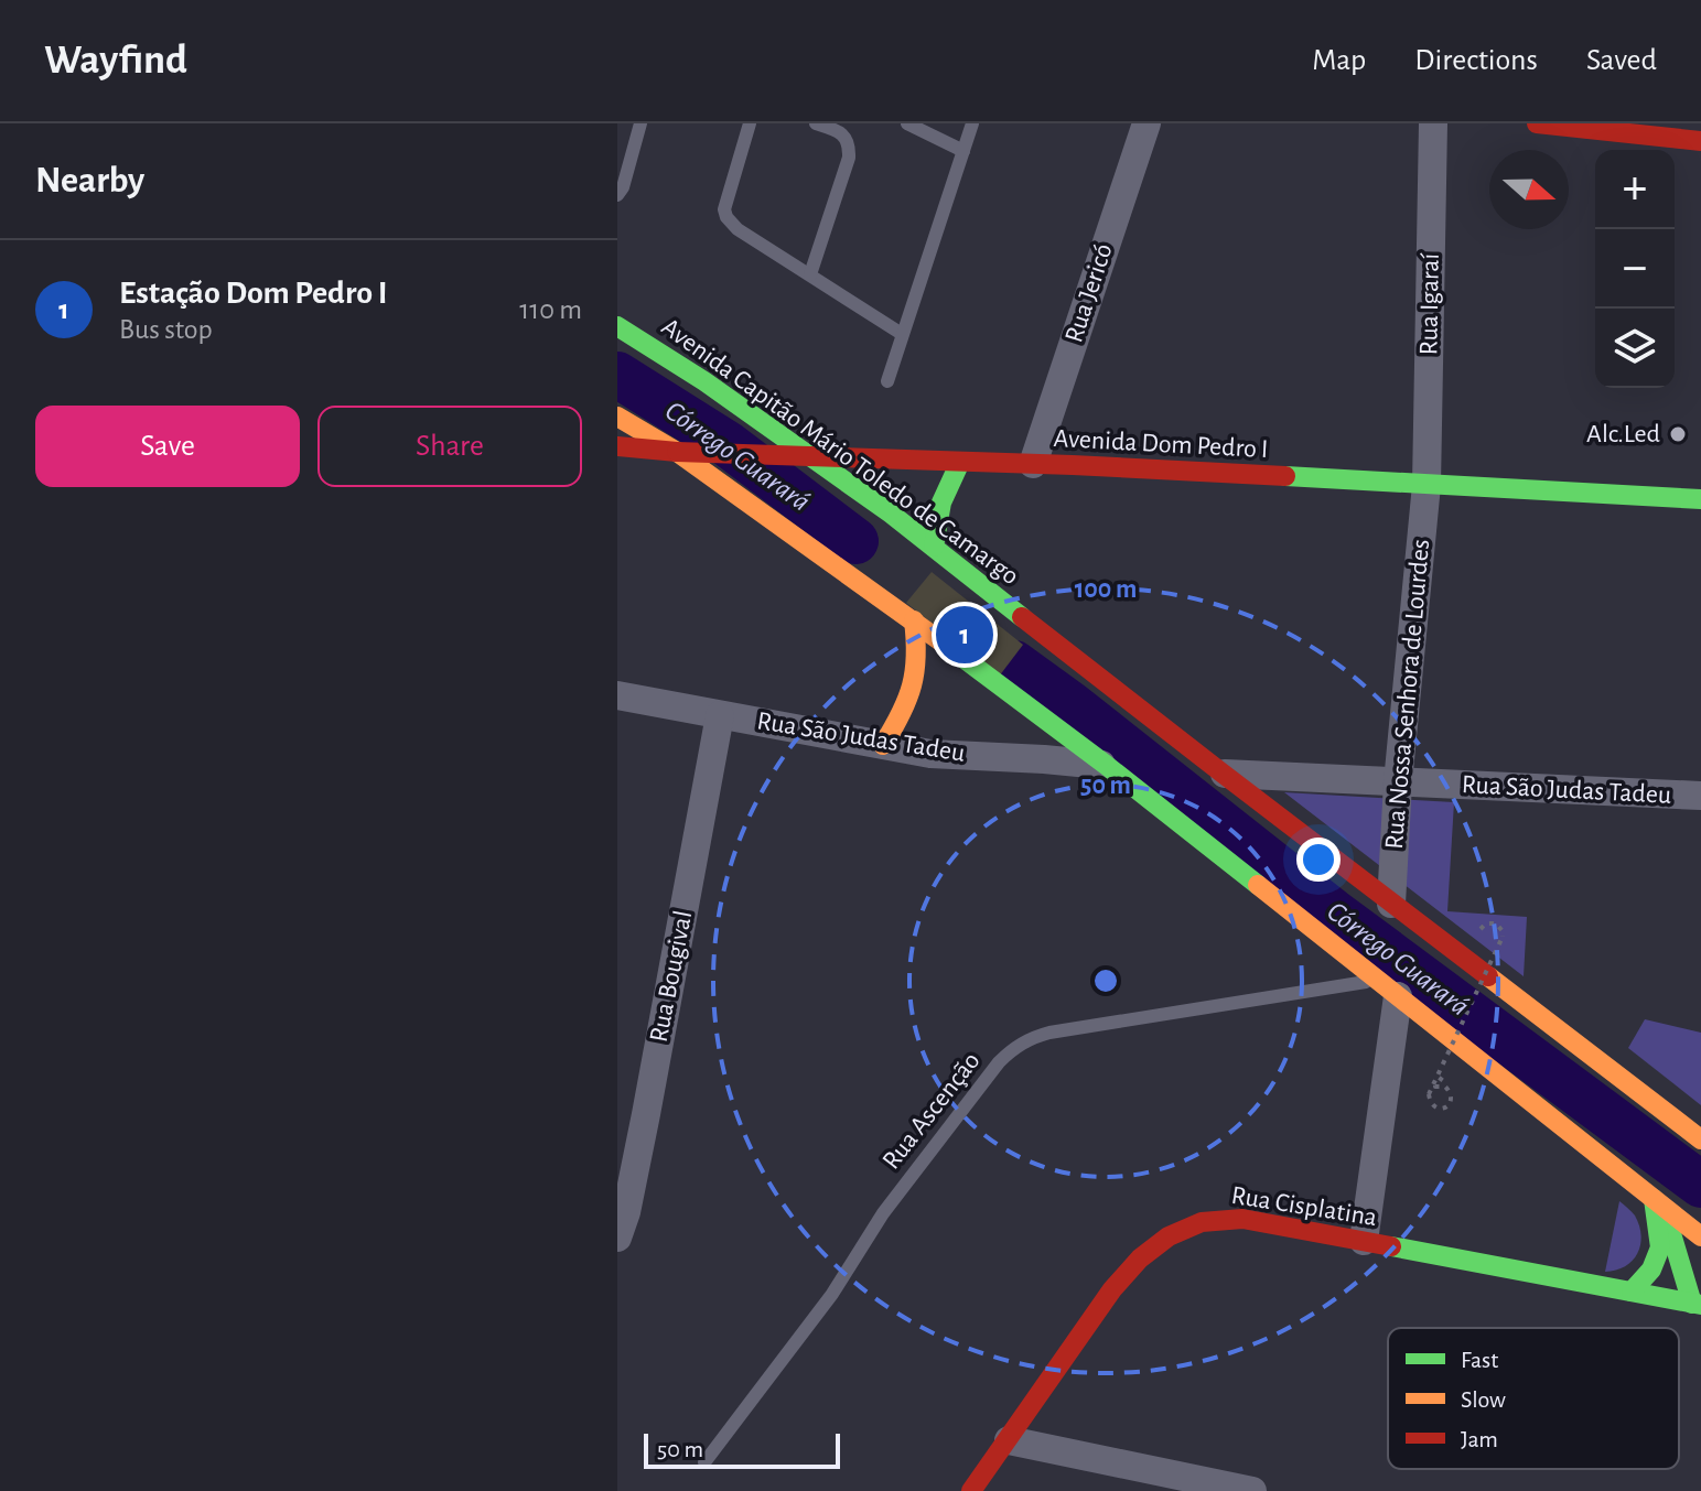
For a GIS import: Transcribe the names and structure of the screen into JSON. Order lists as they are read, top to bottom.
{
  "streets": {
    "main road": ["Avenida Dom Pedro I", "Avenida Capitão Mário Toledo de Camargo", "Rua Cisplatina"],
    "street": [
      "Rua Jericó",
      "Rua Igaraí",
      "Rua Nossa Senhora de Lourdes",
      "Rua São Judas Tadeu",
      "Rua Bougival"
    ],
    "lane": ["Rua Ascenção"]
  },
  "crossings": [
    ["Rua Jericó", "Avenida Dom Pedro I"],
    ["Rua Igaraí", "Avenida Dom Pedro I"],
    ["Rua Igaraí", "Rua Nossa Senhora de Lourdes"],
    ["Avenida Dom Pedro I", "Avenida Capitão Mário Toledo de Camargo"],
    ["Avenida Dom Pedro I", "Rua Nossa Senhora de Lourdes"],
    ["Avenida Capitão Mário Toledo de Camargo", "Rua Nossa Senhora de Lourdes"],
    ["Avenida Capitão Mário Toledo de Camargo", "Rua São Judas Tadeu"],
    ["Rua Nossa Senhora de Lourdes", "Rua São Judas Tadeu"],
    ["Rua São Judas Tadeu", "Rua Bougival"]
  ],
  "water": ["Córrego Guarará"],
  "places": ["Alc.Led"],
  "legend": ["Fast", "Slow", "Jam"],
  "scale_bar": "50 m",
  "north": "right",
  "page": {
    "header": "Wayfind",
    "nav": ["Map", "Directions", "Saved"],
    "heading": "Nearby",
    "map_buttons": ["+", "−"],
    "list": [
      {
        "mark": "1",
        "name": "Estação Dom Pedro I",
        "note": "Bus stop",
        "value": "110 m"
      }
    ],
    "buttons": ["Save", "Share"],
    "pins": "1",
    "scale": "50 m"
  },
  "rings": ["100 m", "50 m"]
}
